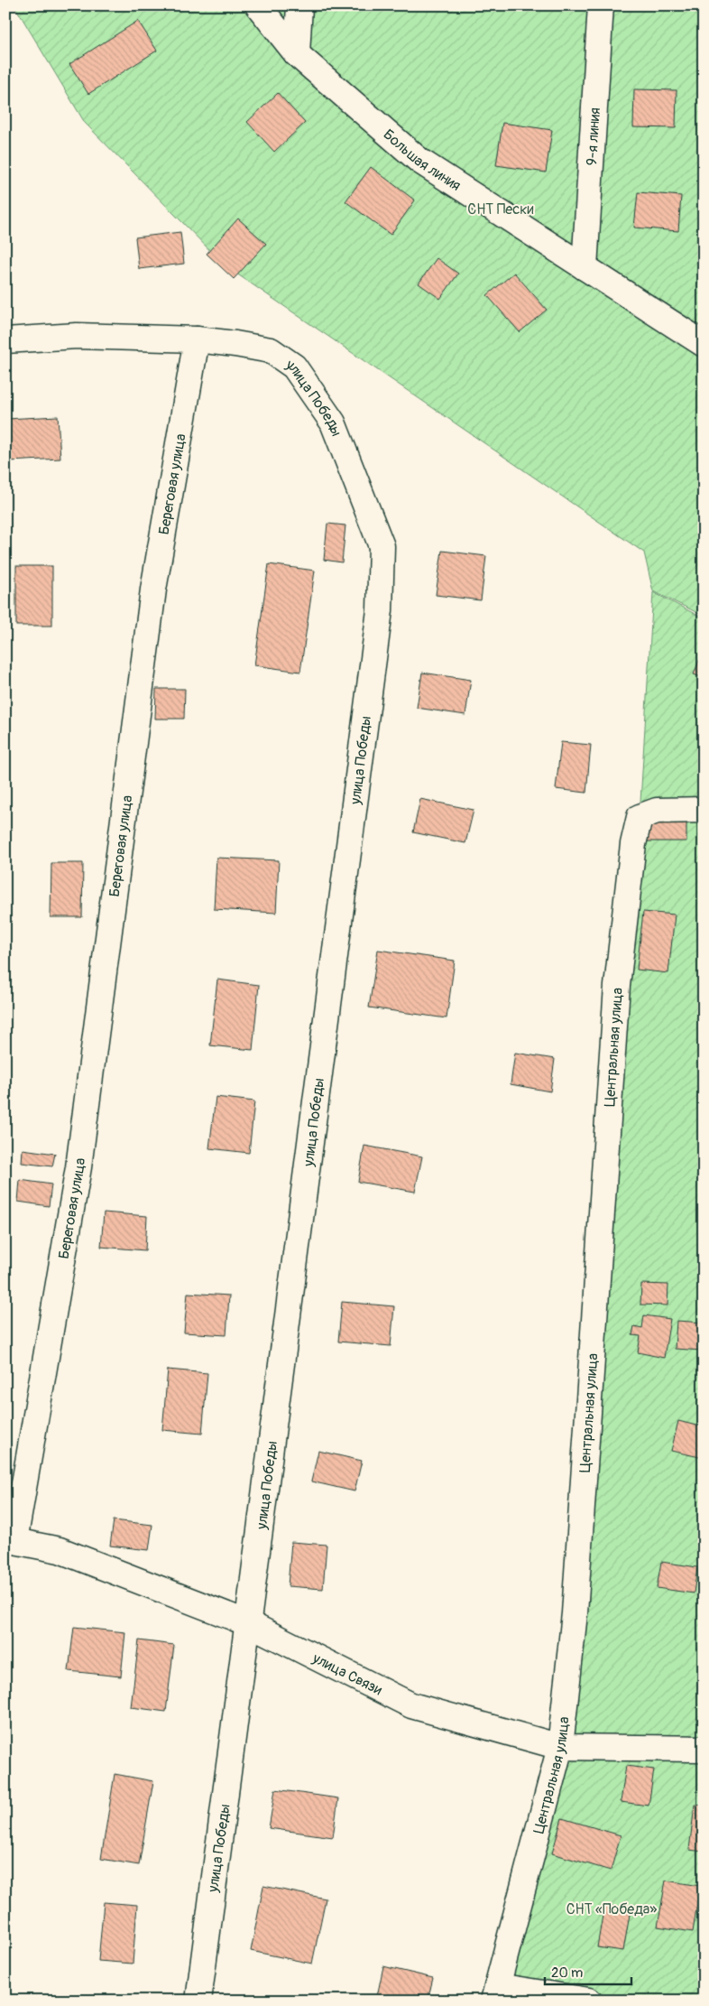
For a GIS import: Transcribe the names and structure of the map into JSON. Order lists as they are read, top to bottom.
{
  "streets": {
    "street": [
      "9-я линия",
      "Большая линия",
      "улица Победы",
      "Береговая улица",
      "Центральная улица",
      "улица Связи"
    ]
  },
  "crossings": [
    ["9-я линия", "Большая линия"],
    ["улица Победы", "Береговая улица"],
    ["улица Победы", "улица Связи"],
    ["Береговая улица", "улица Связи"],
    ["Центральная улица", "улица Связи"]
  ],
  "parks": ["СНТ Пески", "СНТ «Победа»"],
  "scale_bar": "20 m"
}
